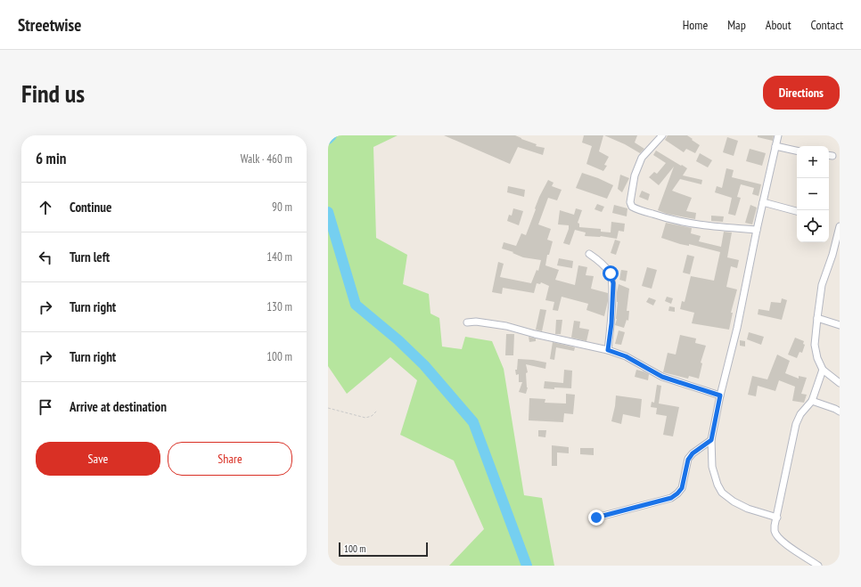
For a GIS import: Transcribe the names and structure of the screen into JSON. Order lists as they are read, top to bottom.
{
  "scale_bar": "100 m",
  "page": {
    "header": "Streetwise",
    "nav": [
      "Home",
      "Map",
      "About",
      "Contact"
    ],
    "buttons": [
      "Directions",
      ["Save", "Share"]
    ],
    "title": "Find us",
    "heading": ["6 min", "Walk · 460 m"],
    "map_buttons": ["+", "−"],
    "list": [
      ["Continue", "90 m"],
      ["Turn left", "140 m"],
      ["Turn right", "130 m"],
      ["Turn right", "100 m"],
      "Arrive at destination"
    ],
    "scale": "100 m"
  }
}
